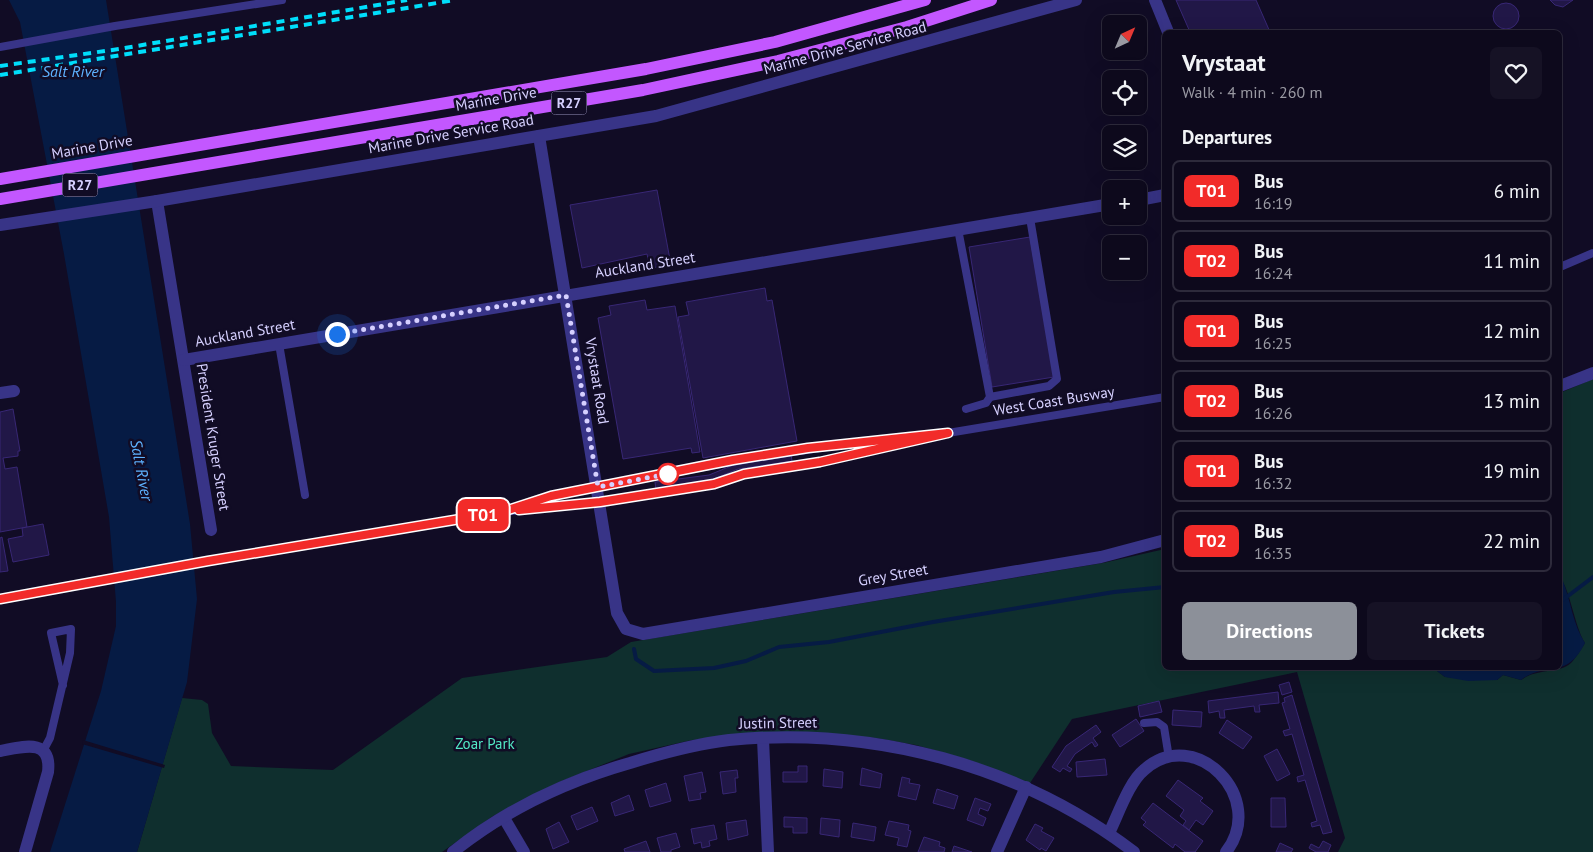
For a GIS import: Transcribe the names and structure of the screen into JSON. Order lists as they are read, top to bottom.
{
  "streets": {
    "main road": ["Marine Drive", "R27"],
    "street": [
      "Marine Drive Service Road",
      "Auckland Street",
      "Vrystaat Road",
      "President Kruger Street",
      "Grey Street",
      "Justin Street"
    ],
    "lane": ["West Coast Busway"]
  },
  "crossings": [
    ["Marine Drive Service Road", "Vrystaat Road"],
    ["Marine Drive Service Road", "President Kruger Street"],
    ["Auckland Street", "Vrystaat Road"],
    ["Auckland Street", "President Kruger Street"],
    ["Vrystaat Road", "West Coast Busway"],
    ["Vrystaat Road", "Grey Street"]
  ],
  "water": ["Salt River"],
  "parks": ["Zoar Park"],
  "lines": ["bus line T01"],
  "north": "top right",
  "page": {
    "on_map": "T01",
    "map_buttons": ["+", "−"],
    "heading": [
      ["Vrystaat", "Walk · 4 min · 260 m"],
      "Departures"
    ],
    "list": [
      {
        "mark": "T01",
        "name": "Bus",
        "note": "16:19",
        "value": "6 min"
      },
      {
        "mark": "T02",
        "name": "Bus",
        "note": "16:24",
        "value": "11 min"
      },
      {
        "mark": "T01",
        "name": "Bus",
        "note": "16:25",
        "value": "12 min"
      },
      {
        "mark": "T02",
        "name": "Bus",
        "note": "16:26",
        "value": "13 min"
      },
      {
        "mark": "T01",
        "name": "Bus",
        "note": "16:32",
        "value": "19 min"
      },
      {
        "mark": "T02",
        "name": "Bus",
        "note": "16:35",
        "value": "22 min"
      }
    ],
    "buttons": ["Directions", "Tickets"]
  }
}
